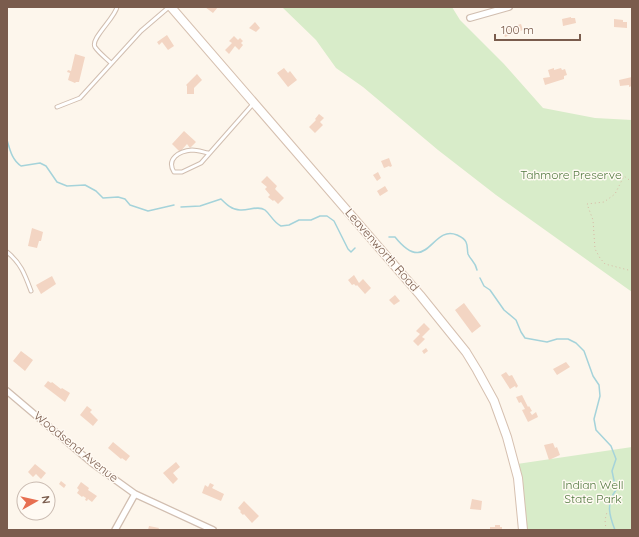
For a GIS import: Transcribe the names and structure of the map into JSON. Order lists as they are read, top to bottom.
{
  "streets": {
    "main road": ["Leavenworth Road"],
    "street": ["Woodsend Avenue"]
  },
  "parks": ["Tahmore Preserve", "Indian Well State Park"],
  "scale_bar": "100 m",
  "north": "right"
}
